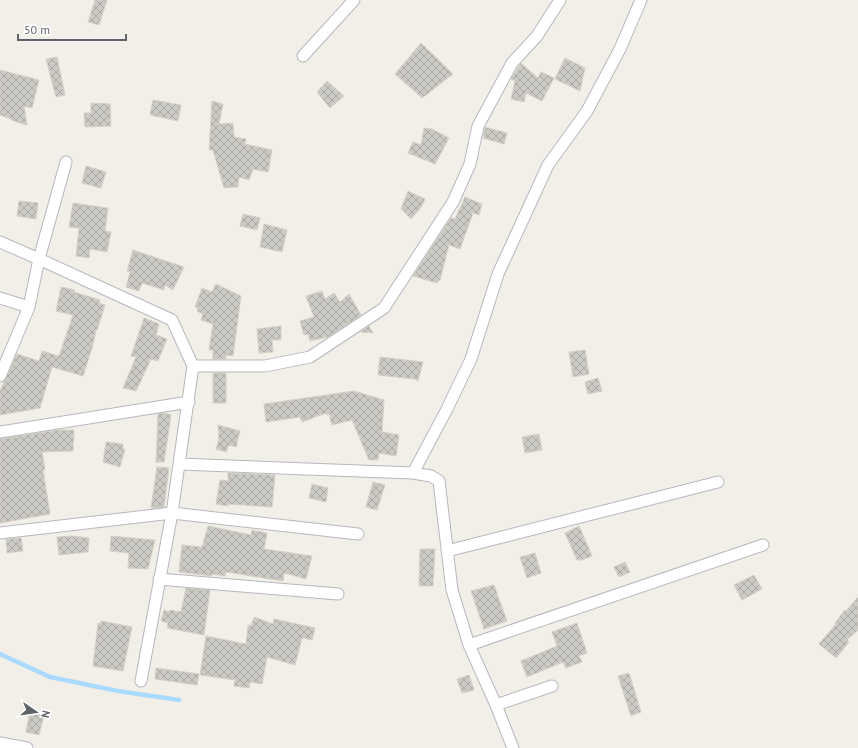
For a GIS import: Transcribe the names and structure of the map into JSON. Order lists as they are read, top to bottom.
{
  "scale_bar": "50 m",
  "north": "right"
}
